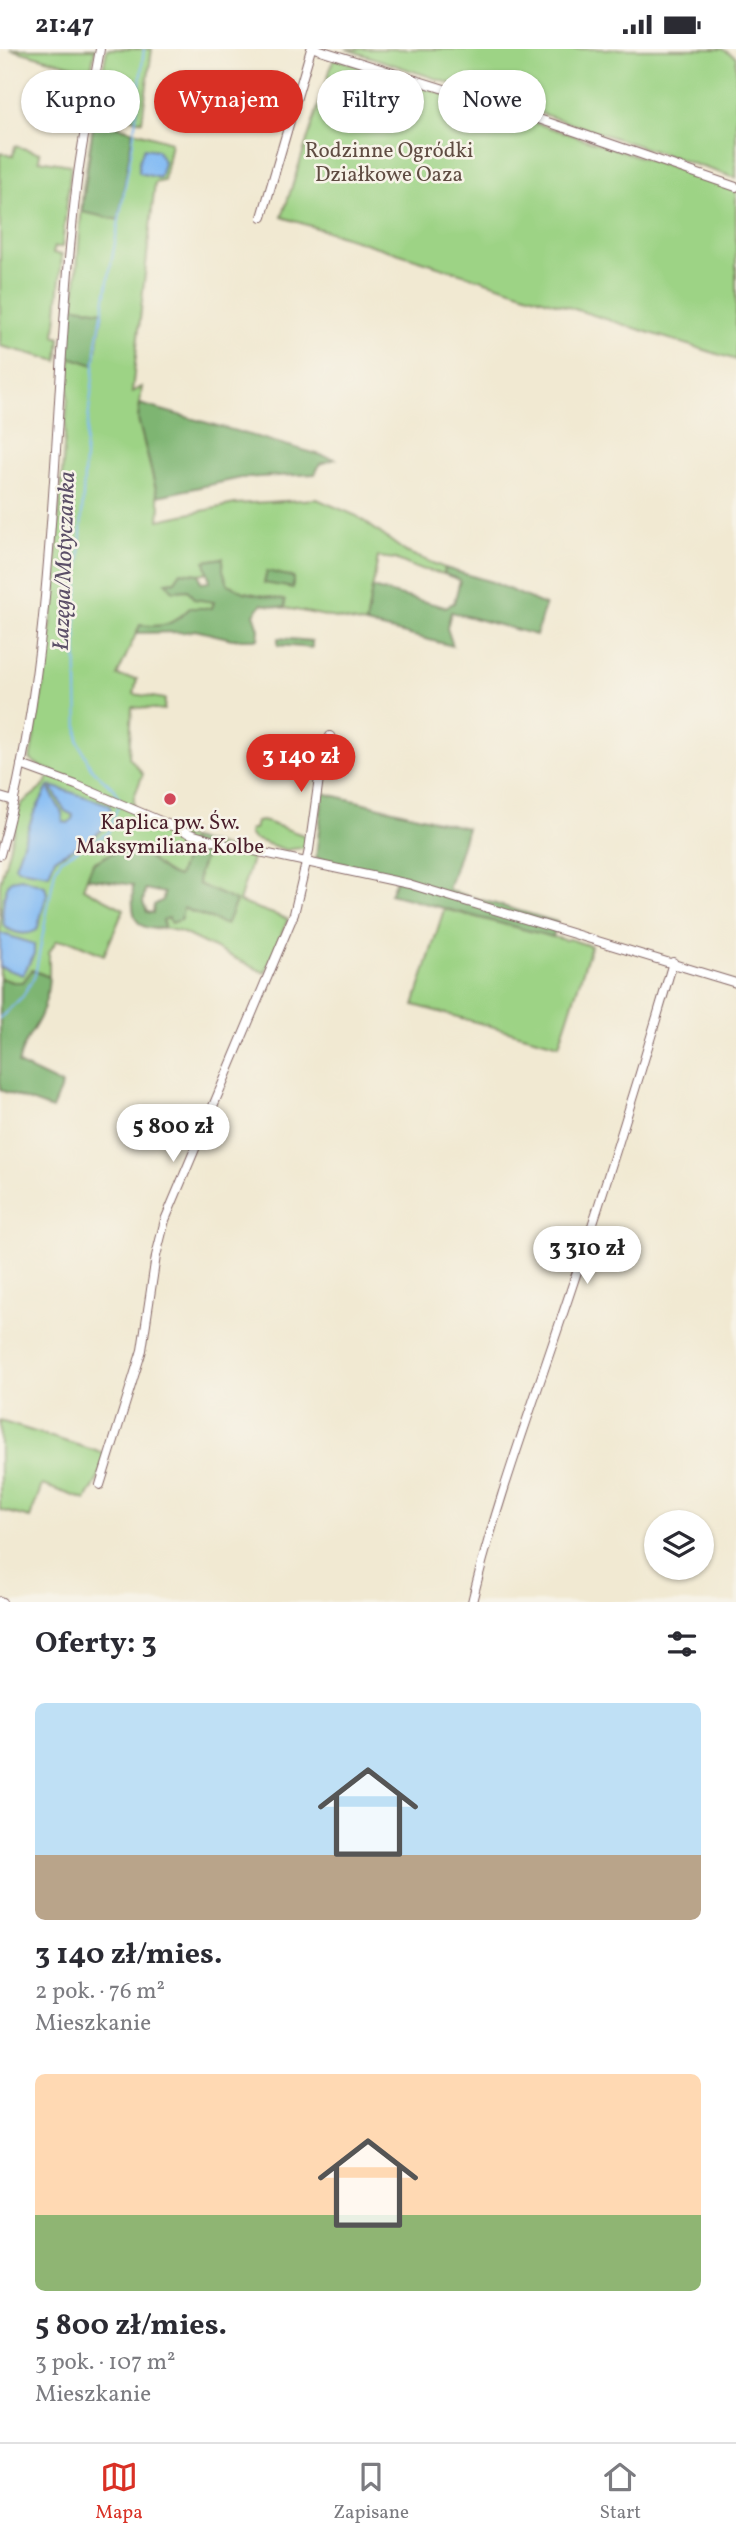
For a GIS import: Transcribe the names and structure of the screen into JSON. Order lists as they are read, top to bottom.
{
  "water": ["Łazęga/Motyczanka"],
  "parks": ["Rodzinne Ogródki Działkowe Oaza"],
  "places": ["Kaplica pw. Św. Maksymiliana Kolbe"],
  "page": {
    "status": "21:47",
    "chip": [
      "Kupno",
      "Wynajem",
      "Filtry",
      "Nowe"
    ],
    "price": ["3 140 zł", "5 800 zł", "3 310 zł"],
    "heading": "Oferty: 3",
    "list": [
      {
        "name": "3 140 zł/mies.",
        "note": "2 pok. · 76 m² · Mieszkanie"
      },
      {
        "name": "5 800 zł/mies.",
        "note": "3 pok. · 107 m² · Mieszkanie"
      }
    ],
    "tabs": ["Mapa", "Zapisane", "Start"]
  }
}
